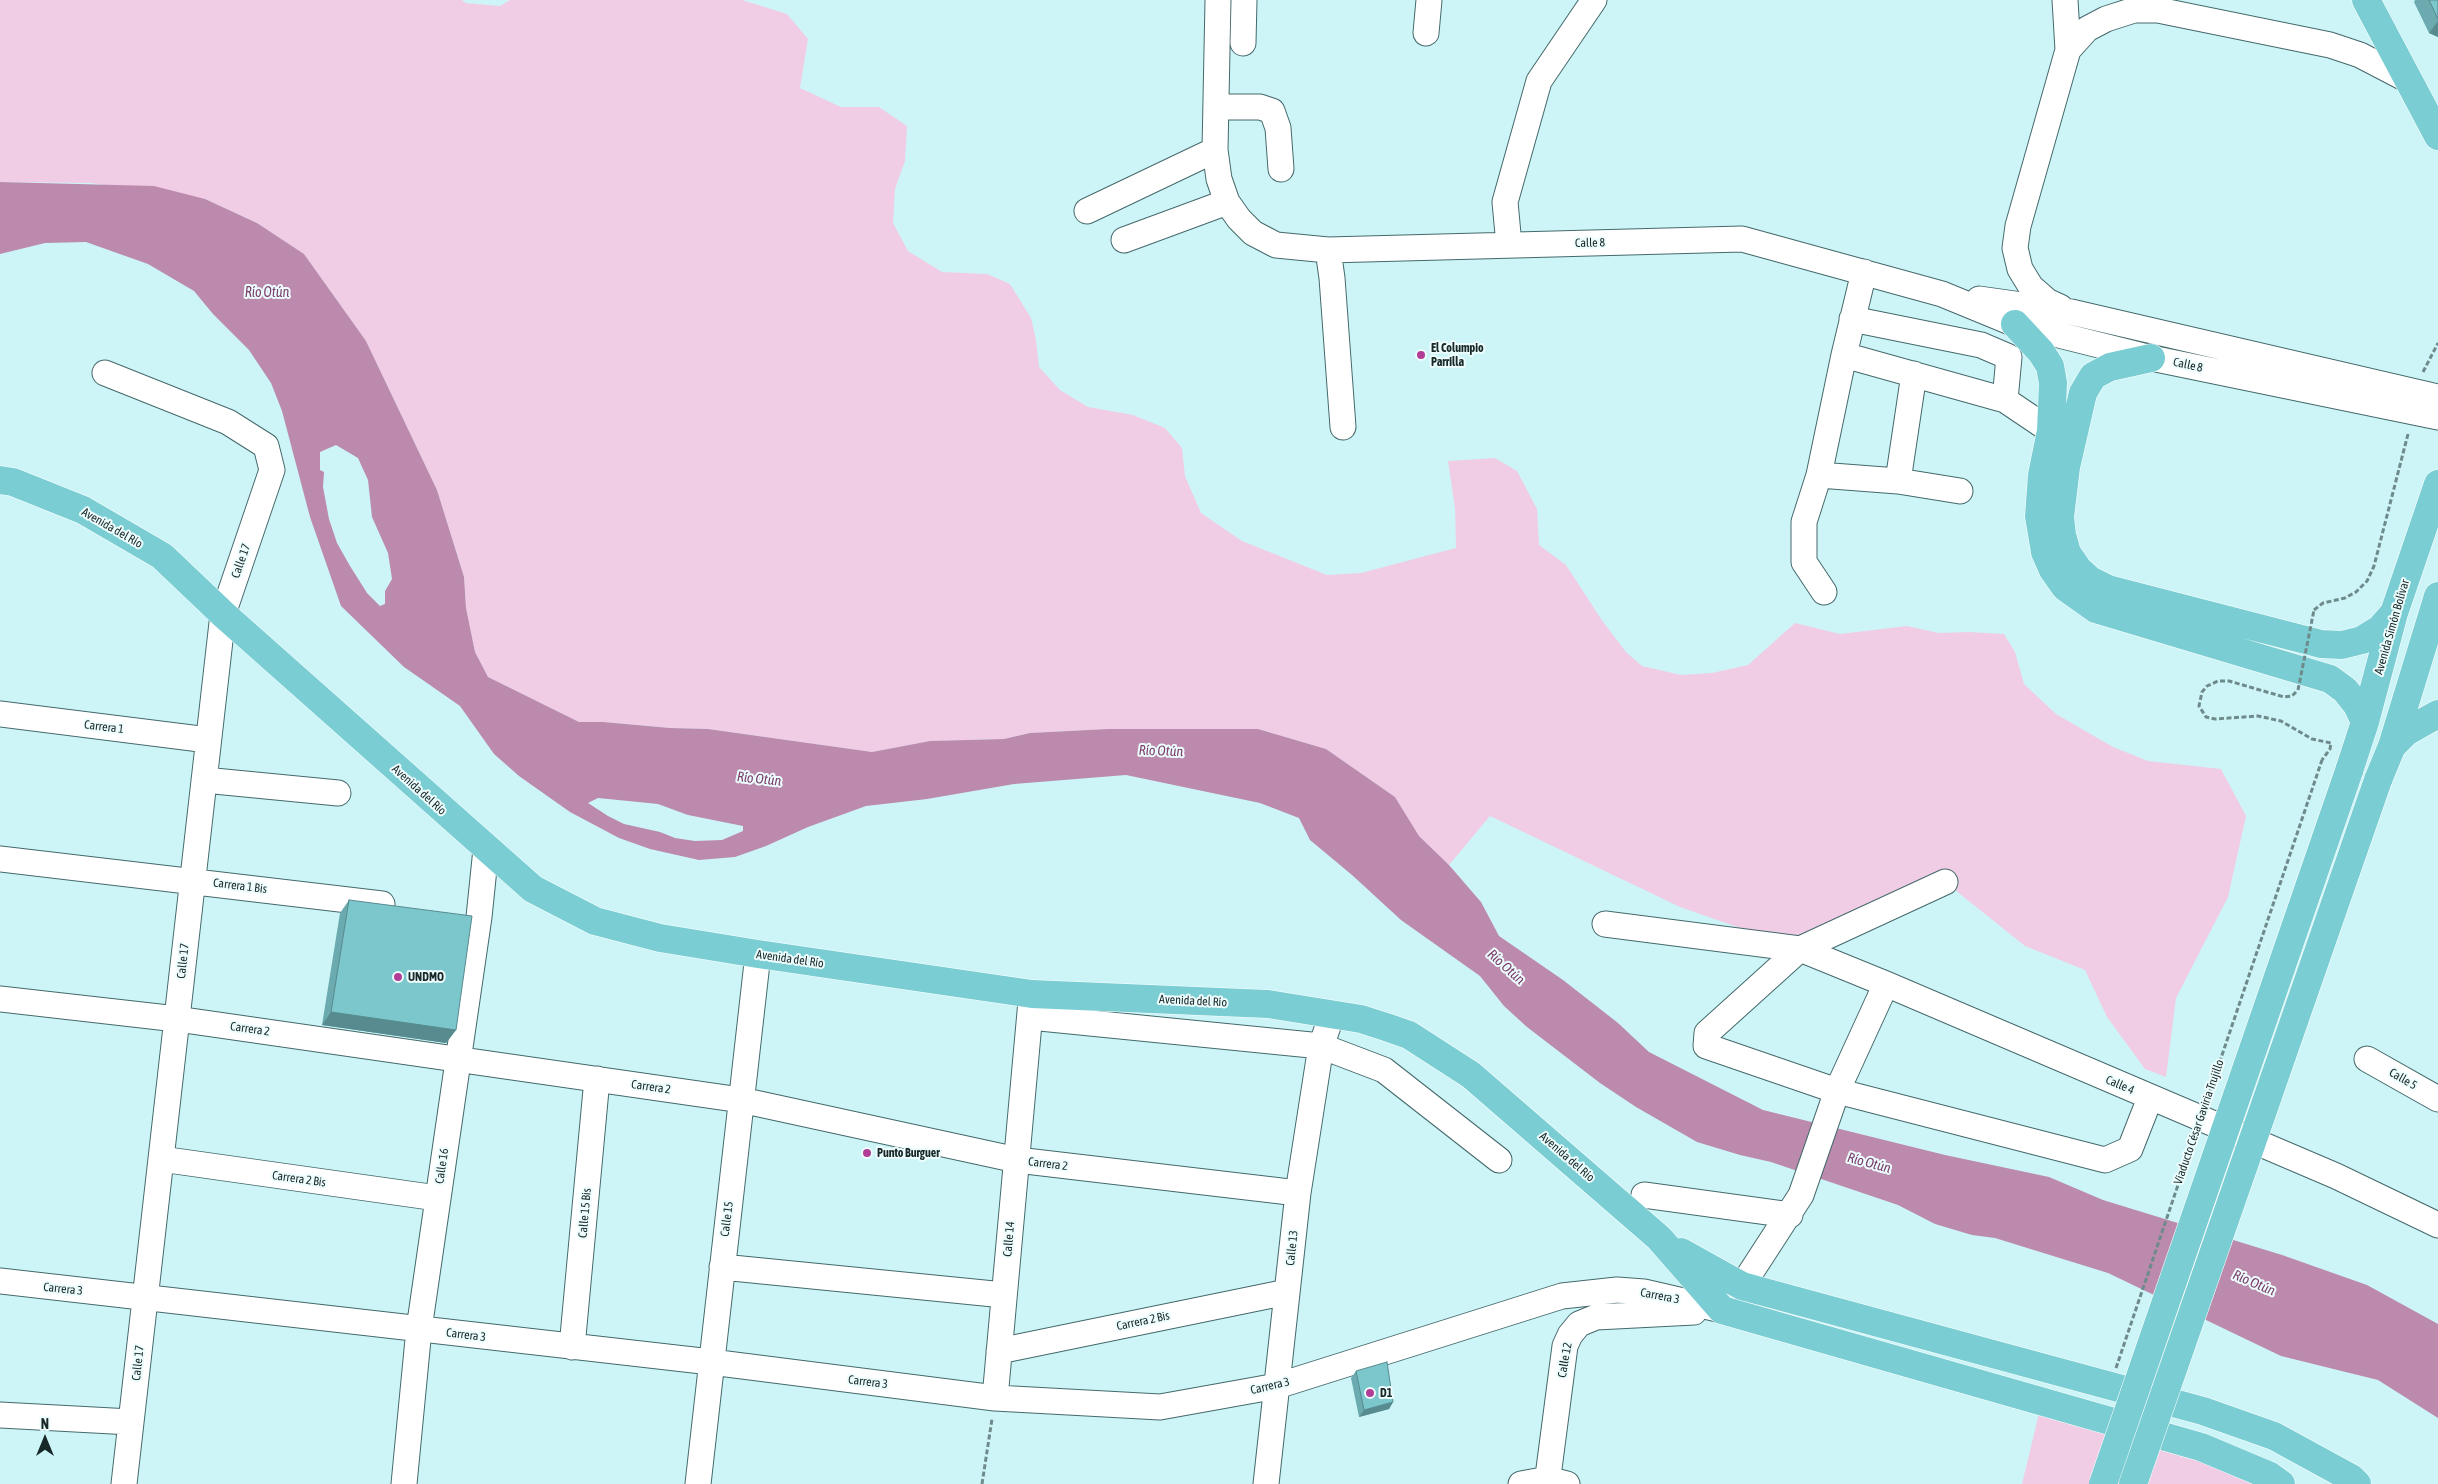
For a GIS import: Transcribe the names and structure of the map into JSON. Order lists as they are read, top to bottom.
{
  "streets": {
    "main road": ["Avenida del Río", "Avenida Simón Bolívar"],
    "street": [
      "Calle 8",
      "Calle 17",
      "Carrera 1",
      "Carrera 1 Bis",
      "Carrera 2",
      "Calle 5",
      "Calle 4",
      "Calle 16",
      "Carrera 2 Bis",
      "Calle 15 Bis",
      "Calle 15",
      "Calle 14",
      "Calle 13",
      "Carrera 3",
      "Calle 12"
    ],
    "path": ["Viaducto César Gaviria Trujillo"]
  },
  "crossings": [
    ["Calle 8", "Viaducto César Gaviria Trujillo"],
    ["Avenida del Río", "Calle 17"],
    ["Avenida del Río", "Calle 16"],
    ["Avenida del Río", "Calle 15"],
    ["Avenida del Río", "Calle 14"],
    ["Avenida del Río", "Calle 13"],
    ["Calle 17", "Carrera 1"],
    ["Calle 17", "Carrera 1 Bis"],
    ["Calle 17", "Carrera 2"],
    ["Calle 17", "Carrera 2 Bis"],
    ["Calle 17", "Carrera 3"],
    ["Carrera 2", "Calle 16"],
    ["Carrera 2", "Calle 15 Bis"],
    ["Carrera 2", "Calle 15"],
    ["Carrera 2", "Calle 14"],
    ["Carrera 2", "Calle 13"],
    ["Calle 16", "Carrera 2 Bis"],
    ["Calle 16", "Carrera 3"],
    ["Carrera 2 Bis", "Calle 14"],
    ["Carrera 2 Bis", "Calle 13"],
    ["Calle 15 Bis", "Carrera 3"],
    ["Calle 15", "Carrera 3"],
    ["Calle 14", "Carrera 3"],
    ["Calle 13", "Carrera 3"],
    ["Carrera 3", "Calle 12"]
  ],
  "water": ["Río Otún"],
  "places": [
    "El Columpio Parrilla",
    "UNDMO",
    "Punto Burguer",
    "D1"
  ],
  "north": "top"
}
